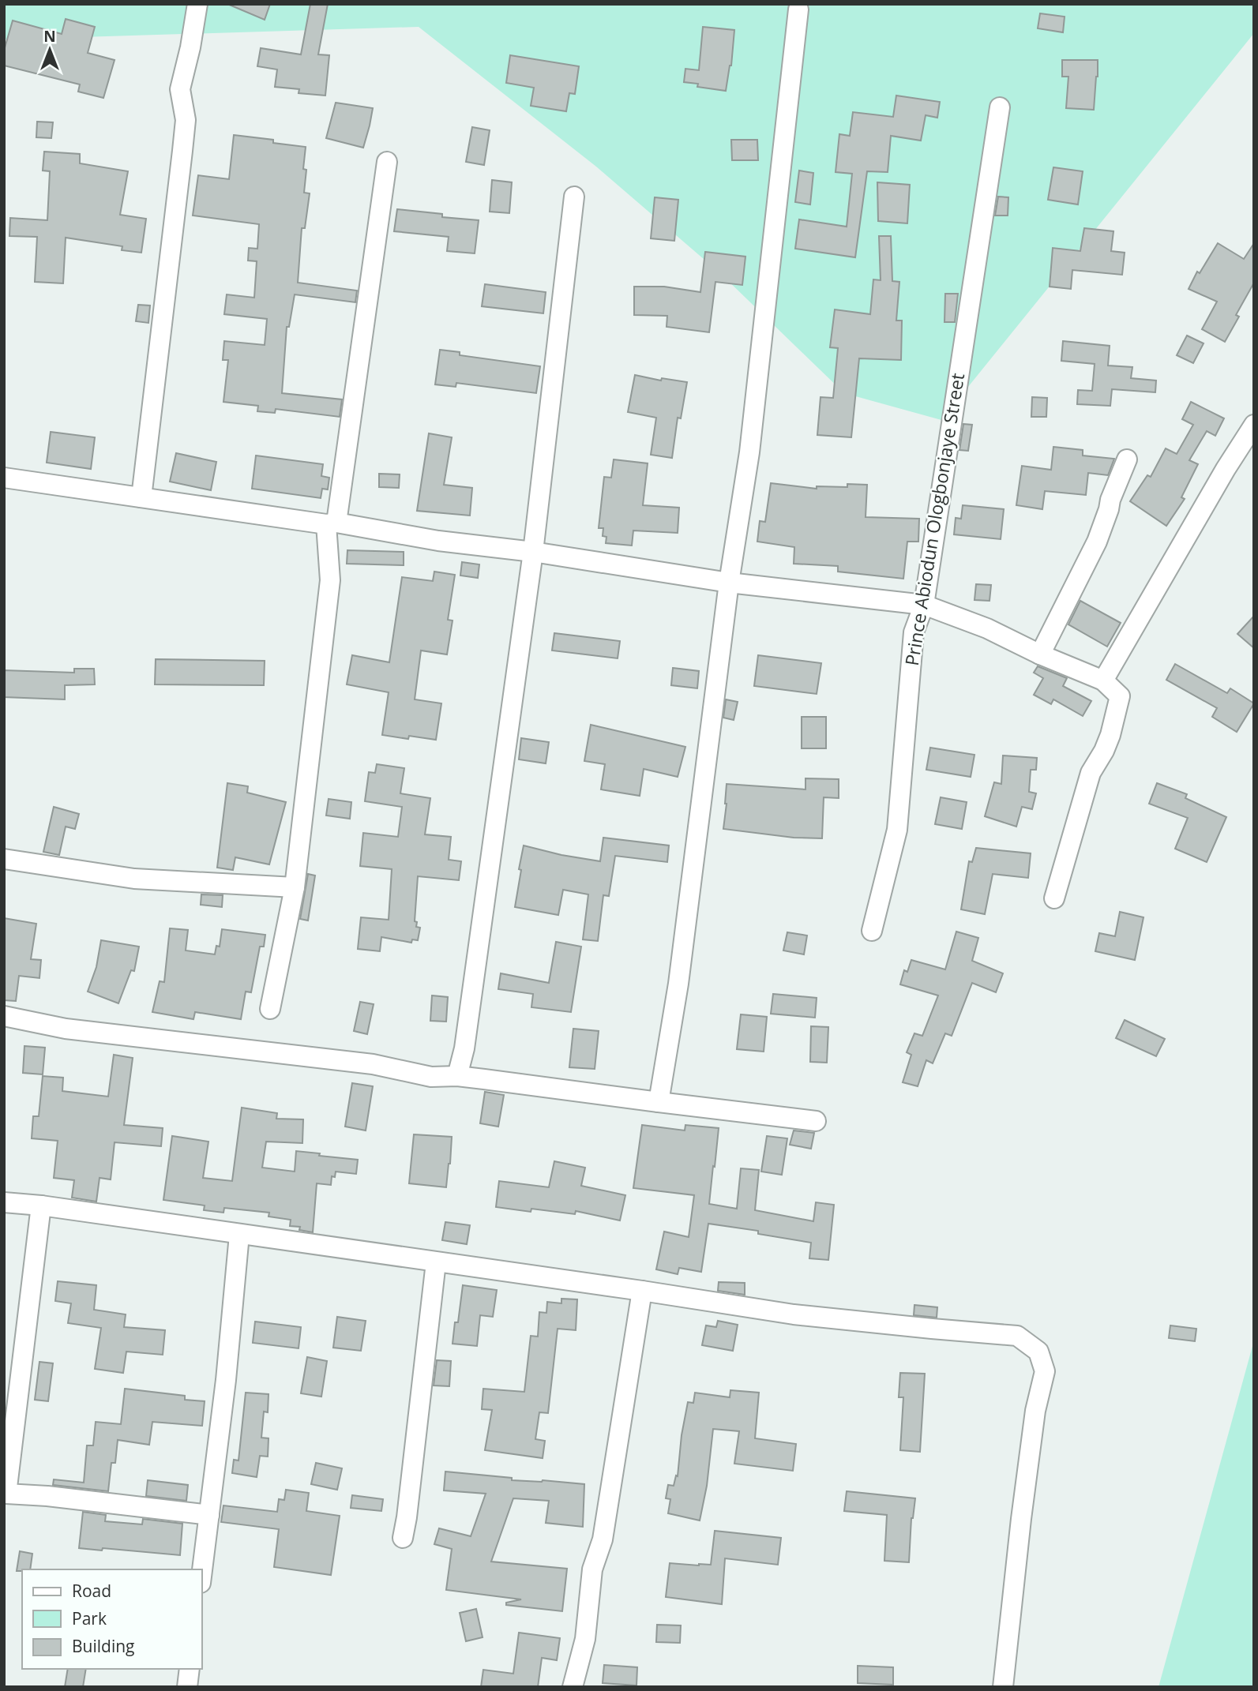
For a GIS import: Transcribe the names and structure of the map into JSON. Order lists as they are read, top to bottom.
{
  "streets": {
    "street": ["Prince Abiodun Ologbonjaye Street"]
  },
  "legend": ["Road", "Park", "Building"],
  "north": "top"
}
